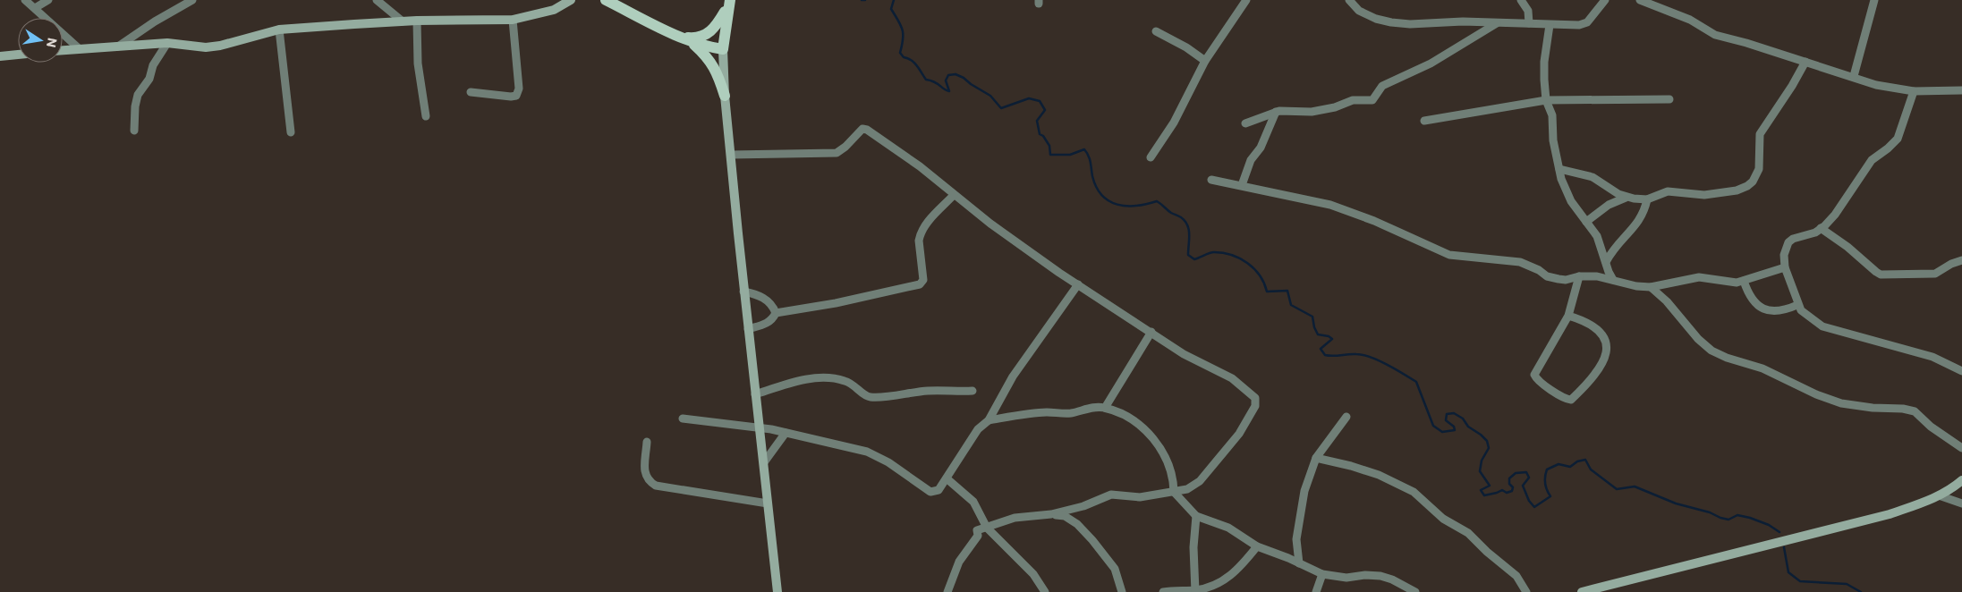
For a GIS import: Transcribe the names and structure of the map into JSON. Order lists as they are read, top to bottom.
{
  "north": "right"
}
